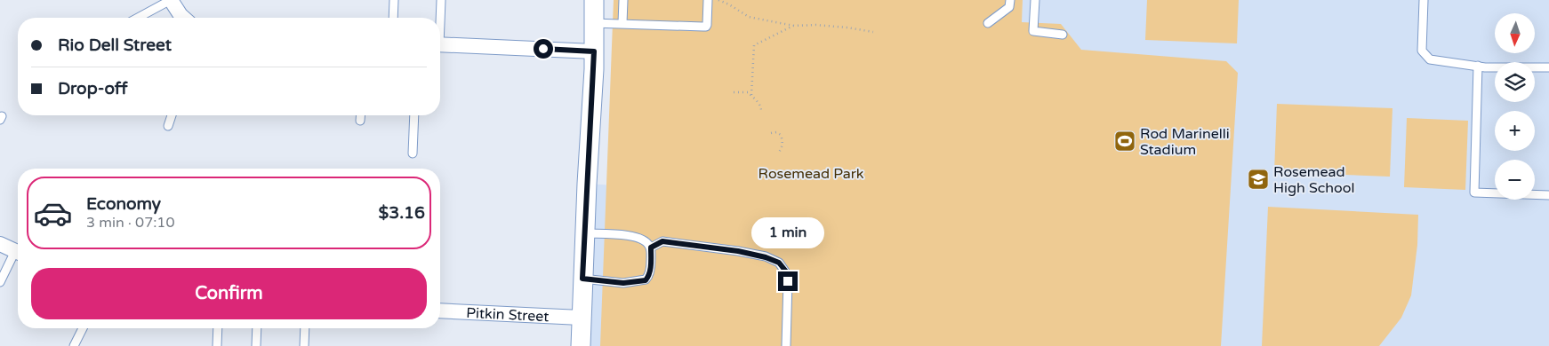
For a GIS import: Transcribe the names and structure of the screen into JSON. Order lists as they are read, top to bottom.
{
  "streets": {
    "street": ["Pitkin Street"]
  },
  "parks": ["Rosemead Park"],
  "places": {
    "sports": ["Rod Marinelli Stadium"],
    "school or university": ["Rosemead High School"]
  },
  "north": "bottom",
  "page": {
    "map_buttons": ["+", "−"],
    "banner": ["Rio Dell Street", "Drop-off"],
    "list": [
      {
        "name": "Economy",
        "note": "3 min · 07:10",
        "value": "$3.16"
      }
    ],
    "bubble": "1 min",
    "buttons": "Confirm"
  }
}
